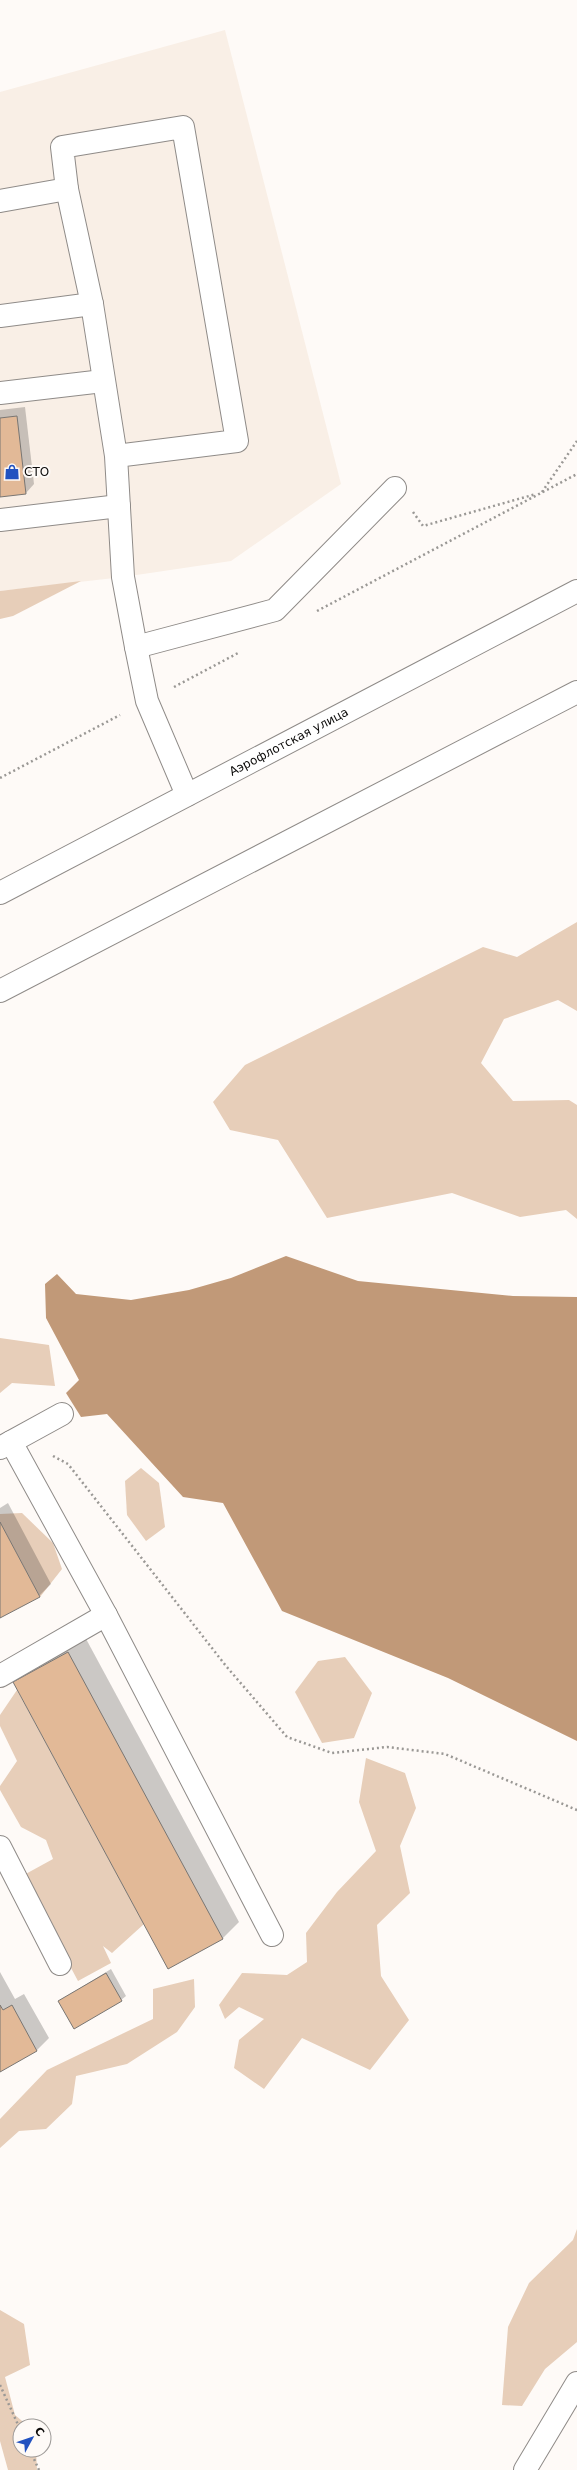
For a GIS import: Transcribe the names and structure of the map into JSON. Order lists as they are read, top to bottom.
{
  "streets": {
    "main road": ["Аэрофлотская улица"]
  },
  "places": {
    "shop": ["СТО"]
  },
  "north": "top right"
}
